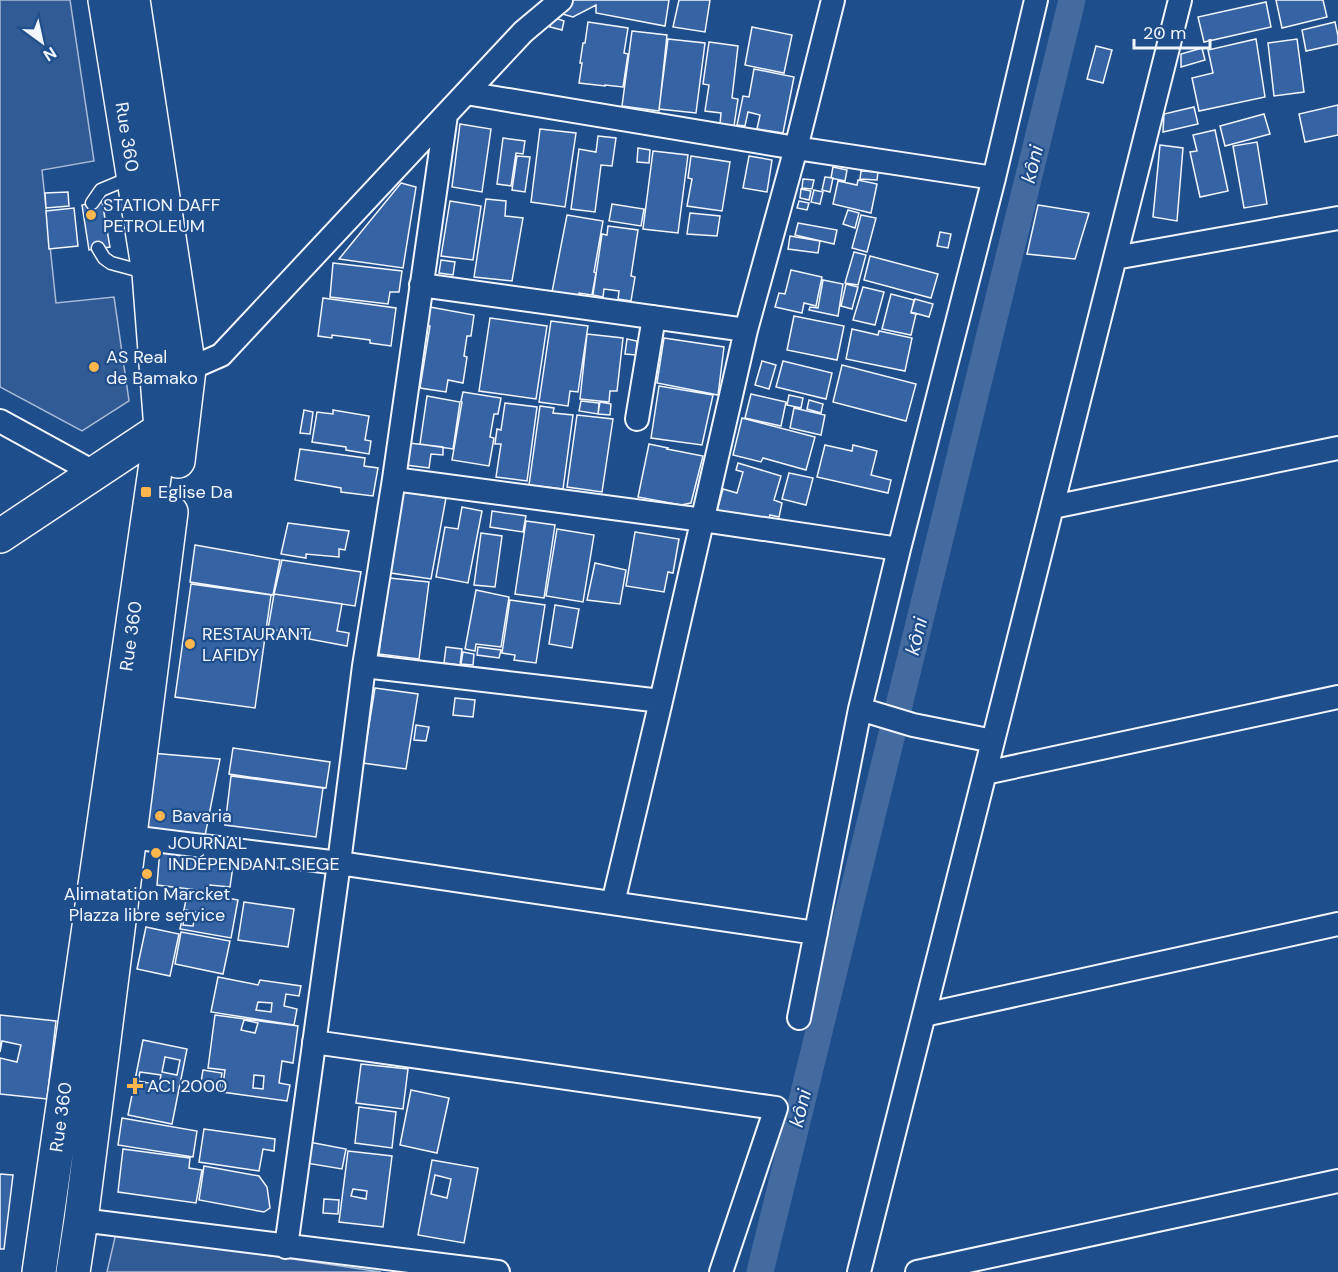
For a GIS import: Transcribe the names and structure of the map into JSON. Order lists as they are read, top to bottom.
{
  "streets": {
    "main road": ["Rue 360"]
  },
  "water": ["kôni"],
  "places": {
    "other": [
      "STATION DAFF PETROLEUM",
      "AS Real de Bamako",
      "RESTAURANT LAFIDY",
      "Bavaria",
      "JOURNAL INDÉPENDANT SIEGE",
      "Alimatation Marcket Plazza libre service"
    ],
    "transit": ["Eglise Da"],
    "health": ["ACI 2000"]
  },
  "scale_bar": "20 m",
  "north": "bottom right"
}
